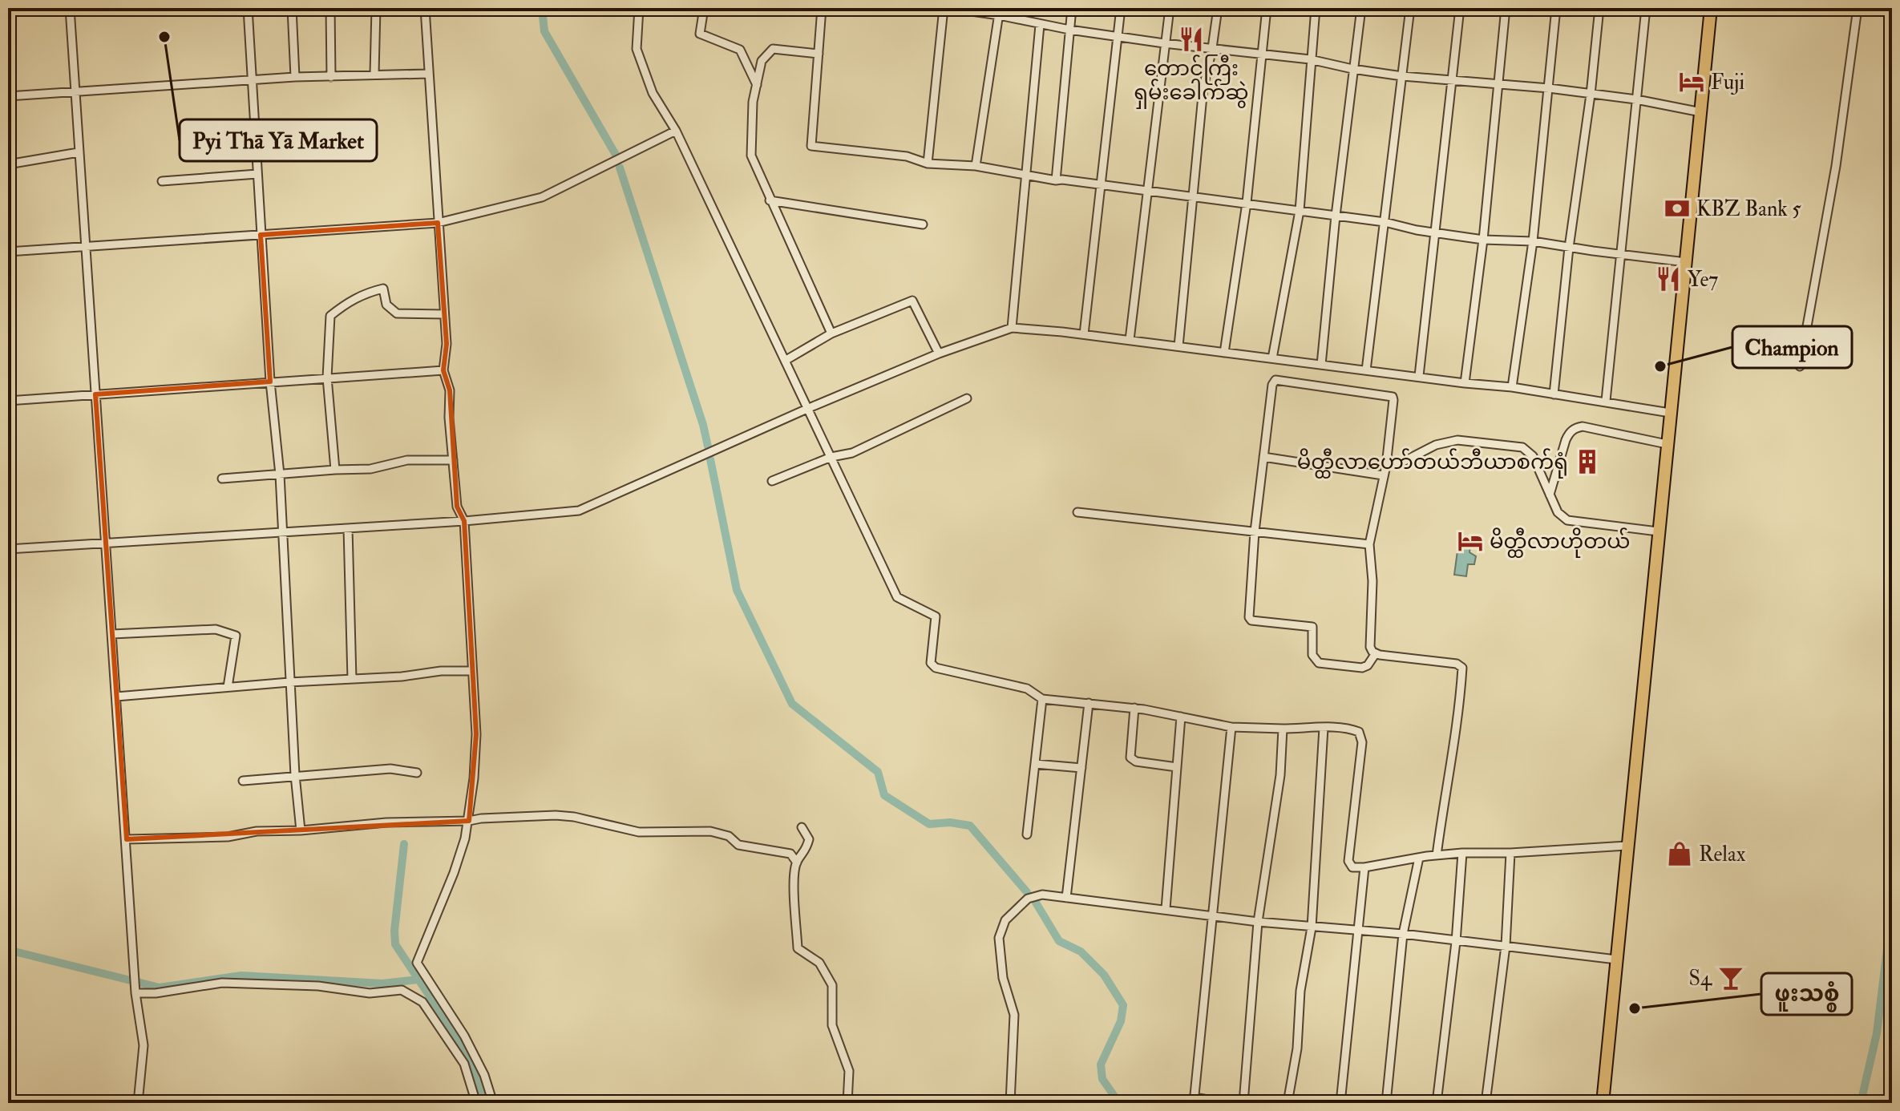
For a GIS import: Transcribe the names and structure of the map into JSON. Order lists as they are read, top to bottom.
{
  "places": {
    "other": ["Pyi Thā Yā Market", "Champion", "ဖူးသစ္စံ"],
    "restaurant": ["တောင်ကြီး ရှမ်းခေါက်ဆွဲ", "Ye7"],
    "hotel": ["Fuji", "မိတ္ထီလာဟိုတယ်"],
    "bank": ["KBZ Bank 5"],
    "building": ["မိတ္ထီလာဟော်တယ်ဘီယာစက်ရုံ"],
    "shop": ["Relax"],
    "bar": ["S4"]
  }
}
